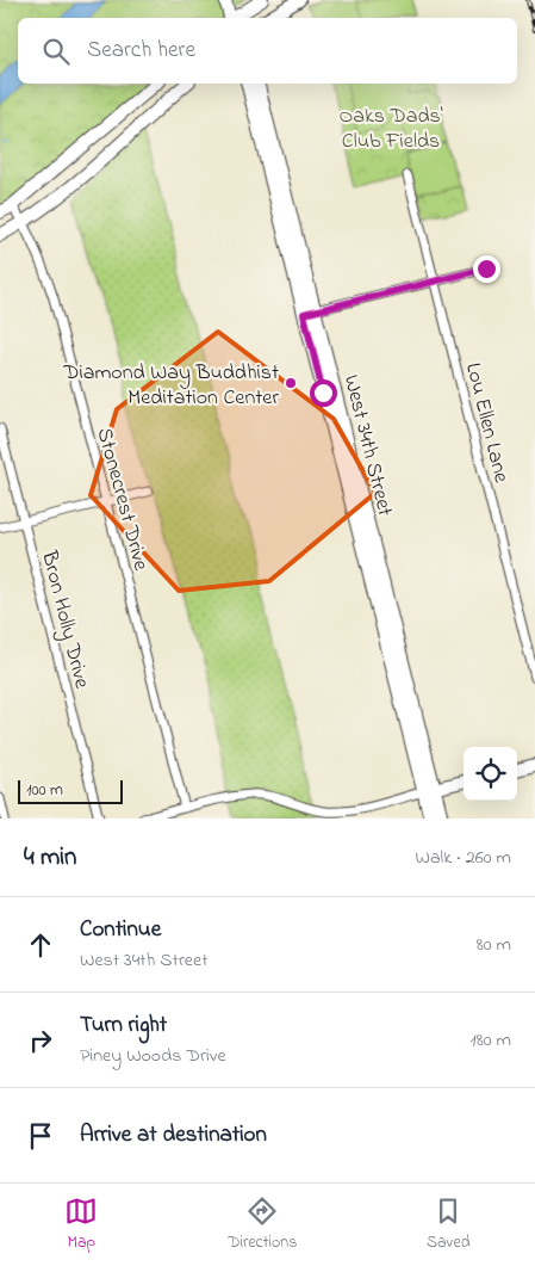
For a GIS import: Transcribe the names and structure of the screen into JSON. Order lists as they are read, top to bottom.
{
  "streets": {
    "main road": ["West 34th Street"],
    "street": ["Lou Ellen Lane", "Stonecrest Drive", "Bron Holly Drive"]
  },
  "parks": ["Oaks Dads' Club Fields"],
  "places": ["Diamond Way Buddhist Meditation Center"],
  "scale_bar": "100 m",
  "page": {
    "search": "Search here",
    "scale": "100 m",
    "heading": ["4 min", "Walk · 260 m"],
    "list": [
      ["Continue", "West 34th Street", "80 m"],
      ["Turn right", "Piney Woods Drive", "180 m"],
      "Arrive at destination"
    ],
    "nav": ["Map", "Directions", "Saved"]
  }
}
